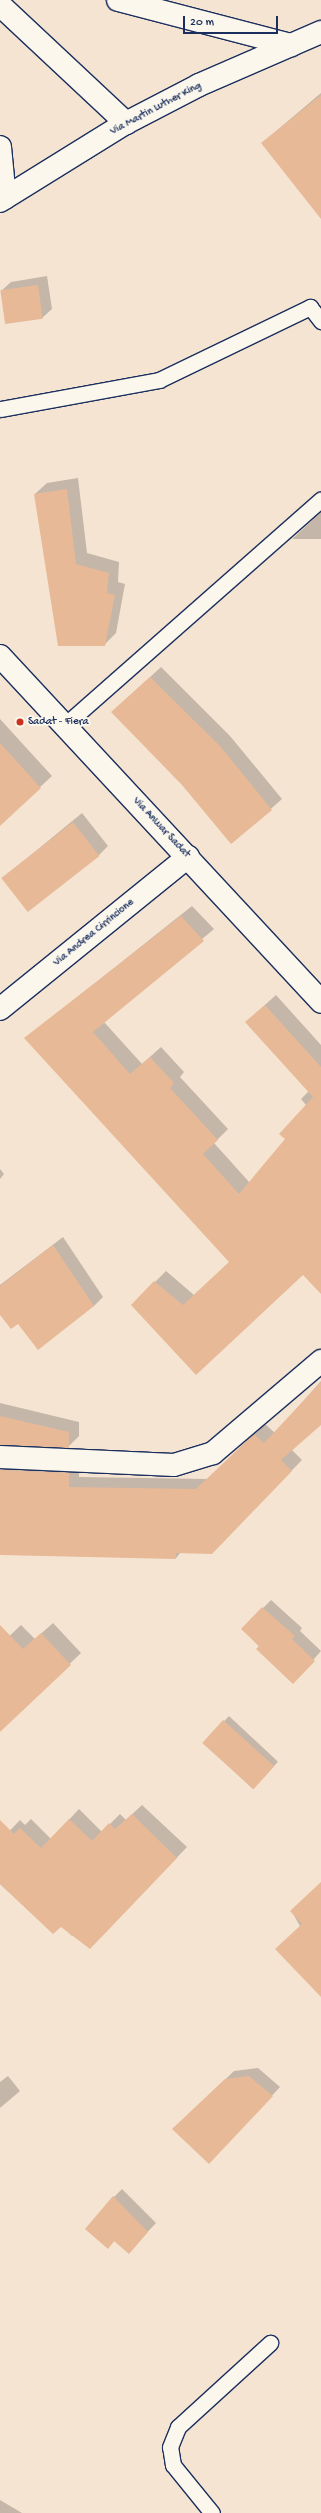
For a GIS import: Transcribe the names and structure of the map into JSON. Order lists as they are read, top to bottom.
{
  "streets": {
    "street": ["Via Martin Luther King", "Via Anwar Sadat", "Via Andrea Cirrincione"]
  },
  "crossings": [
    ["Via Anwar Sadat", "Via Andrea Cirrincione"]
  ],
  "places": ["Sadat - Fiera"],
  "scale_bar": "20 m"
}
